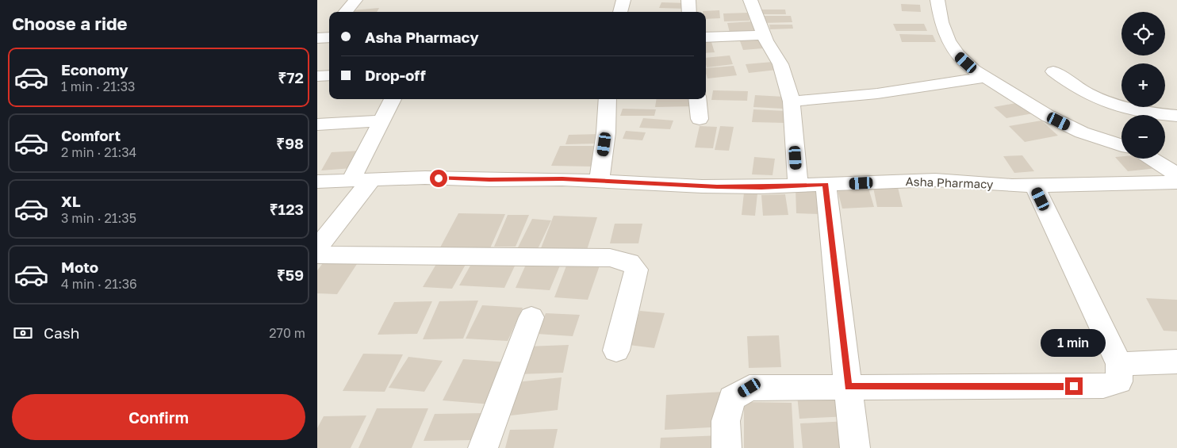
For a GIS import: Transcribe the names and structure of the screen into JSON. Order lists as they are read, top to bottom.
{
  "streets": {
    "street": ["Asha Pharmacy"]
  },
  "page": {
    "heading": "Choose a ride",
    "map_buttons": ["+", "−"],
    "banner": ["Asha Pharmacy", "Drop-off"],
    "list": [
      {
        "name": "Economy",
        "note": "1 min · 21:33",
        "value": "₹72"
      },
      {
        "name": "Comfort",
        "note": "2 min · 21:34",
        "value": "₹98"
      },
      {
        "name": "XL",
        "note": "3 min · 21:35",
        "value": "₹123"
      },
      {
        "name": "Moto",
        "note": "4 min · 21:36",
        "value": "₹59"
      }
    ],
    "pay": ["Cash", "270 m"],
    "bubble": "1 min",
    "buttons": "Confirm"
  }
}
